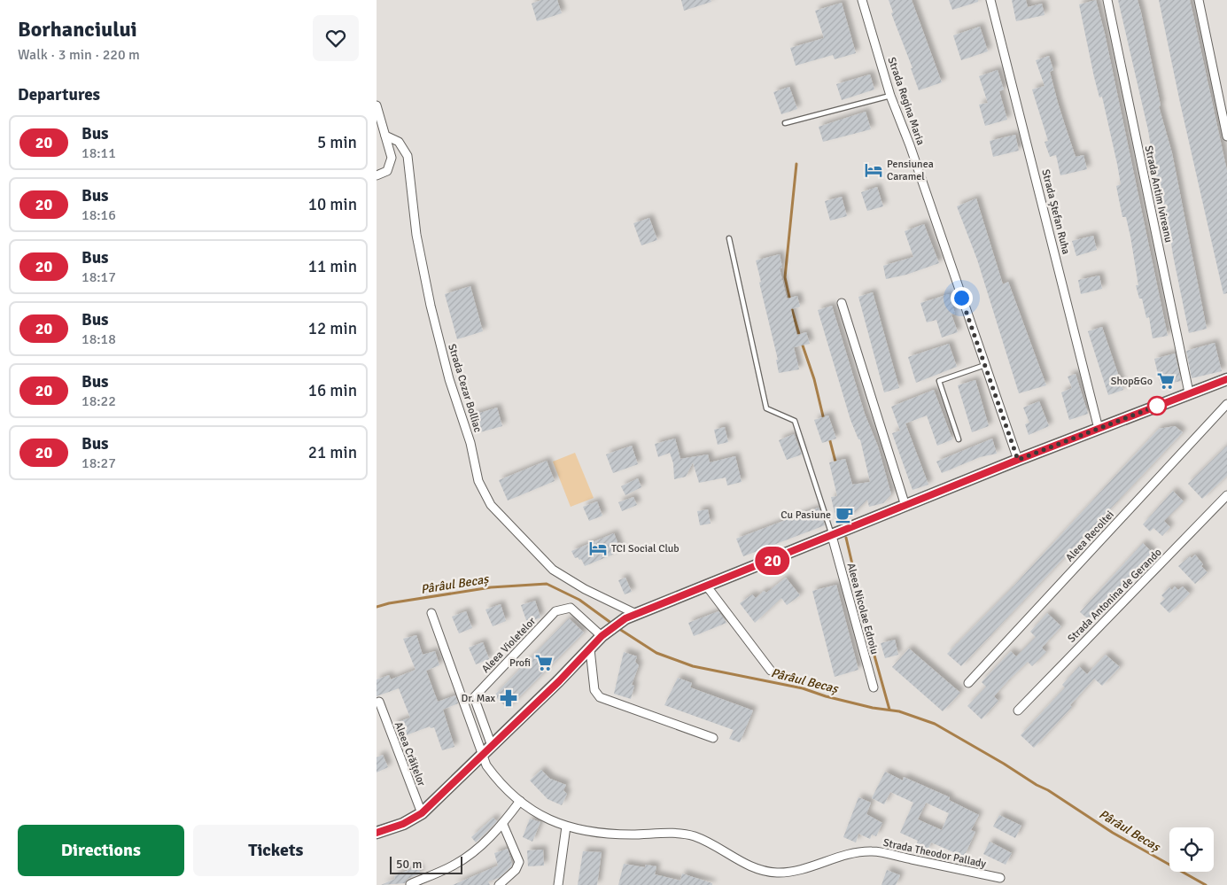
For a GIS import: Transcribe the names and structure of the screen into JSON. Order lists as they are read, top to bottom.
{
  "streets": {
    "street": [
      "Strada Regina Maria",
      "Strada Antim Ivireanu",
      "Strada Ștefan Ruha",
      "Strada Cezar Bolliac",
      "Aleea Recoltei",
      "Strada Antonina de Gerando",
      "Aleea Nicolae Edroiu",
      "Aleea Violetelor",
      "Aleea Crăițelor",
      "Strada Theodor Pallady"
    ]
  },
  "water": ["Pârâul Becaș"],
  "places": {
    "hotel": ["Pensiunea Caramel", "TCI Social Club"],
    "supermarket": ["Shop&Go", "Profi"],
    "cafe": ["Cu Pasiune"],
    "pharmacy": ["Dr. Max"]
  },
  "lines": ["bus line 20"],
  "scale_bar": "50 m",
  "page": {
    "heading": [
      ["Borhanciului", "Walk · 3 min · 220 m"],
      "Departures"
    ],
    "on_map": "20",
    "list": [
      {
        "mark": "20",
        "name": "Bus",
        "note": "18:11",
        "value": "5 min"
      },
      {
        "mark": "20",
        "name": "Bus",
        "note": "18:16",
        "value": "10 min"
      },
      {
        "mark": "20",
        "name": "Bus",
        "note": "18:17",
        "value": "11 min"
      },
      {
        "mark": "20",
        "name": "Bus",
        "note": "18:18",
        "value": "12 min"
      },
      {
        "mark": "20",
        "name": "Bus",
        "note": "18:22",
        "value": "16 min"
      },
      {
        "mark": "20",
        "name": "Bus",
        "note": "18:27",
        "value": "21 min"
      }
    ],
    "buttons": ["Directions", "Tickets"],
    "scale": "50 m"
  }
}
